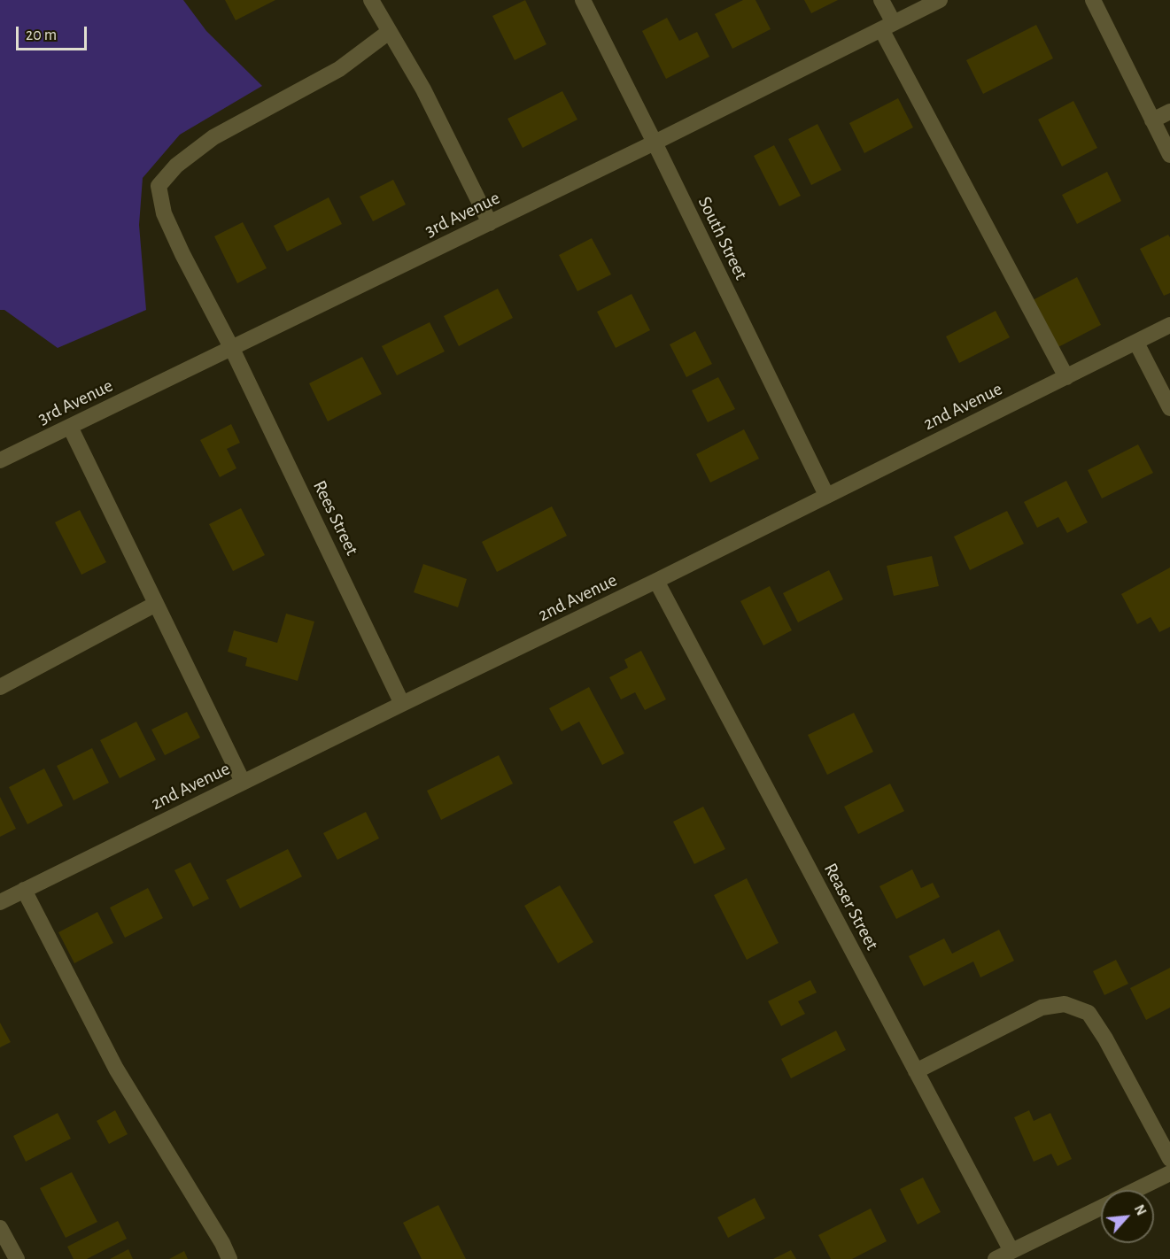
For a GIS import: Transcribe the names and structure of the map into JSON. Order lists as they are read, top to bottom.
{
  "streets": {
    "street": [
      "3rd Avenue",
      "South Street",
      "2nd Avenue",
      "Rees Street",
      "Reaser Street"
    ]
  },
  "crossings": [
    ["3rd Avenue", "South Street"],
    ["3rd Avenue", "Rees Street"],
    ["South Street", "2nd Avenue"],
    ["2nd Avenue", "Rees Street"],
    ["2nd Avenue", "Reaser Street"]
  ],
  "scale_bar": "20 m",
  "north": "top right"
}
